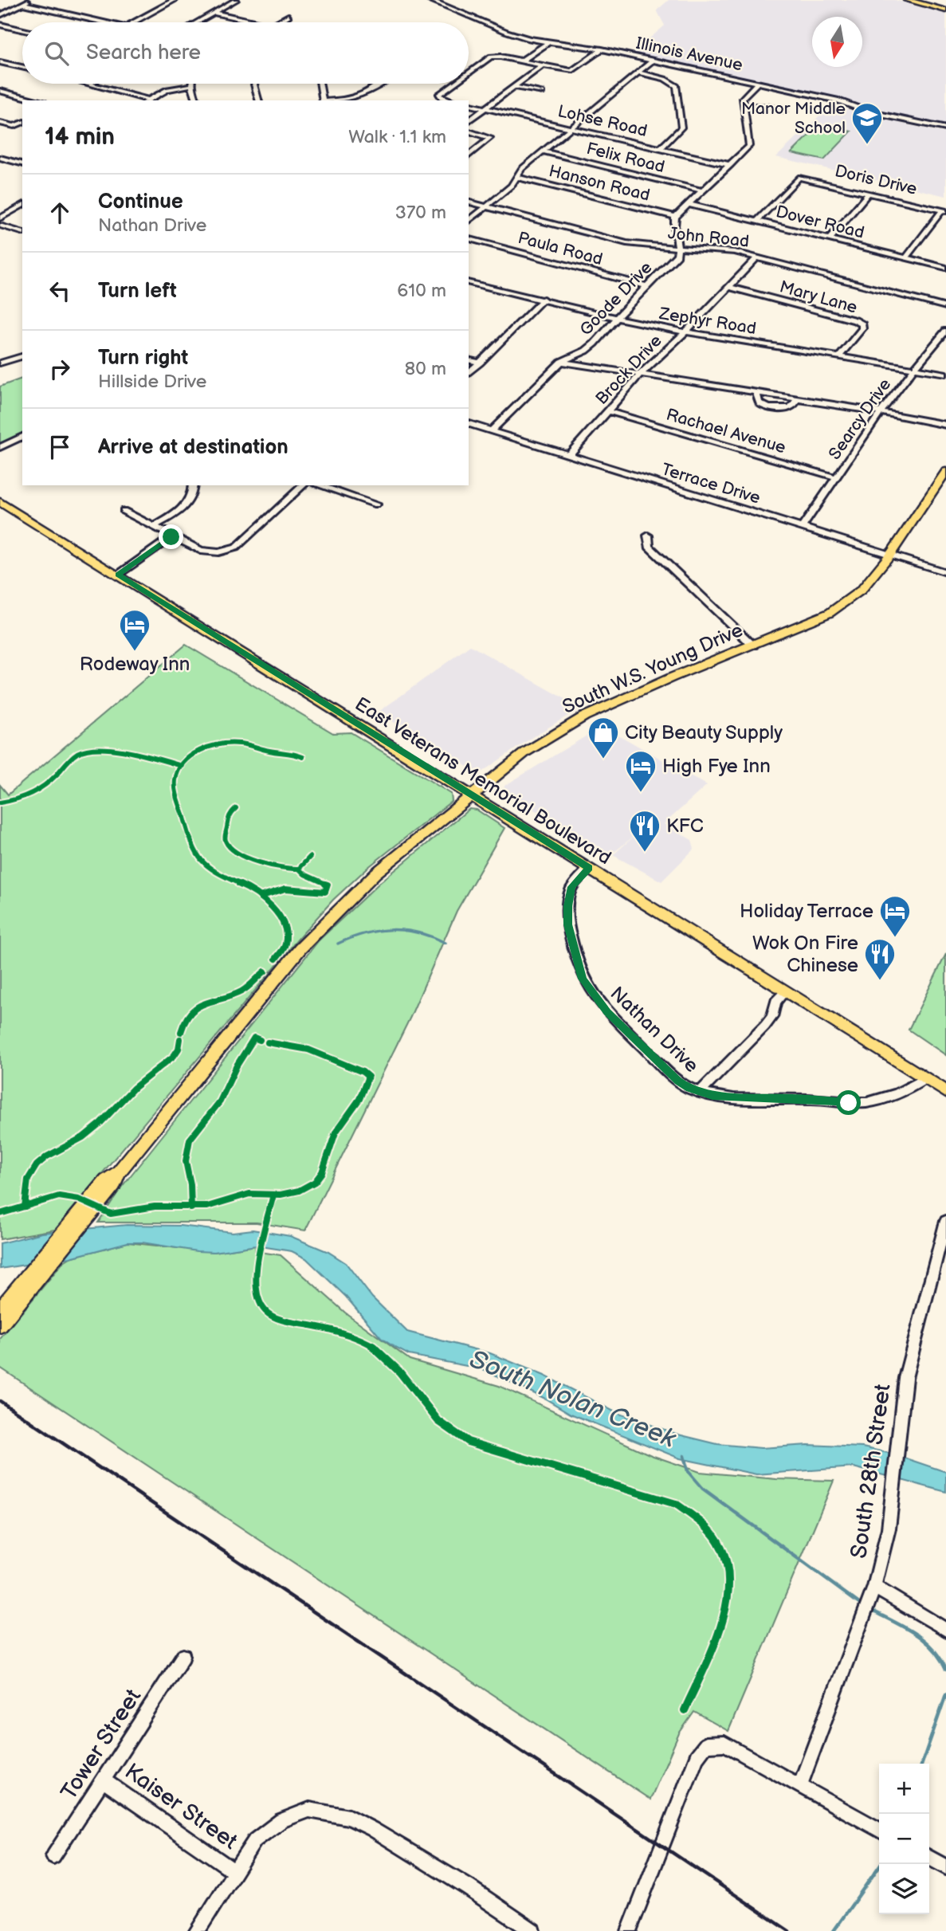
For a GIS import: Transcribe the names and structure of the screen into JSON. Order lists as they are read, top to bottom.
{
  "streets": {
    "main road": ["South W.S. Young Drive", "East Veterans Memorial Boulevard"],
    "street": [
      "Illinois Avenue",
      "Lohse Road",
      "Felix Road",
      "Doris Drive",
      "Hanson Road",
      "Dover Road",
      "John Road",
      "Paula Road",
      "Mary Lane",
      "Goode Drive",
      "Zephyr Road",
      "Brock Drive",
      "Searcy Drive",
      "Rachael Avenue",
      "Terrace Drive",
      "Nathan Drive",
      "South 28th Street",
      "Tower Street",
      "Kaiser Street"
    ]
  },
  "crossings": [
    ["Doris Drive", "Dover Road"],
    ["John Road", "Goode Drive"],
    ["John Road", "Brock Drive"],
    ["Paula Road", "Goode Drive"],
    ["Mary Lane", "Zephyr Road"],
    ["Mary Lane", "Brock Drive"],
    ["Goode Drive", "Zephyr Road"],
    ["Goode Drive", "Terrace Drive"],
    ["Zephyr Road", "Brock Drive"],
    ["Zephyr Road", "Searcy Drive"],
    ["Brock Drive", "Rachael Avenue"],
    ["Brock Drive", "Terrace Drive"],
    ["Searcy Drive", "Rachael Avenue"],
    ["Searcy Drive", "Terrace Drive"],
    ["Terrace Drive", "South W.S. Young Drive"],
    ["South W.S. Young Drive", "East Veterans Memorial Boulevard"],
    ["East Veterans Memorial Boulevard", "Nathan Drive"],
    ["Tower Street", "Kaiser Street"]
  ],
  "water": ["South Nolan Creek"],
  "places": {
    "school or university": ["Manor Middle School"],
    "hotel": ["Rodeway Inn", "High Fye Inn", "Holiday Terrace"],
    "shop": ["City Beauty Supply"],
    "restaurant": ["KFC", "Wok On Fire Chinese"]
  },
  "north": "bottom",
  "page": {
    "search": "Search here",
    "heading": ["14 min", "Walk · 1.1 km"],
    "list": [
      ["Continue", "Nathan Drive", "370 m"],
      ["Turn left", "610 m"],
      ["Turn right", "Hillside Drive", "80 m"],
      "Arrive at destination"
    ],
    "map_buttons": ["+", "−"]
  }
}
